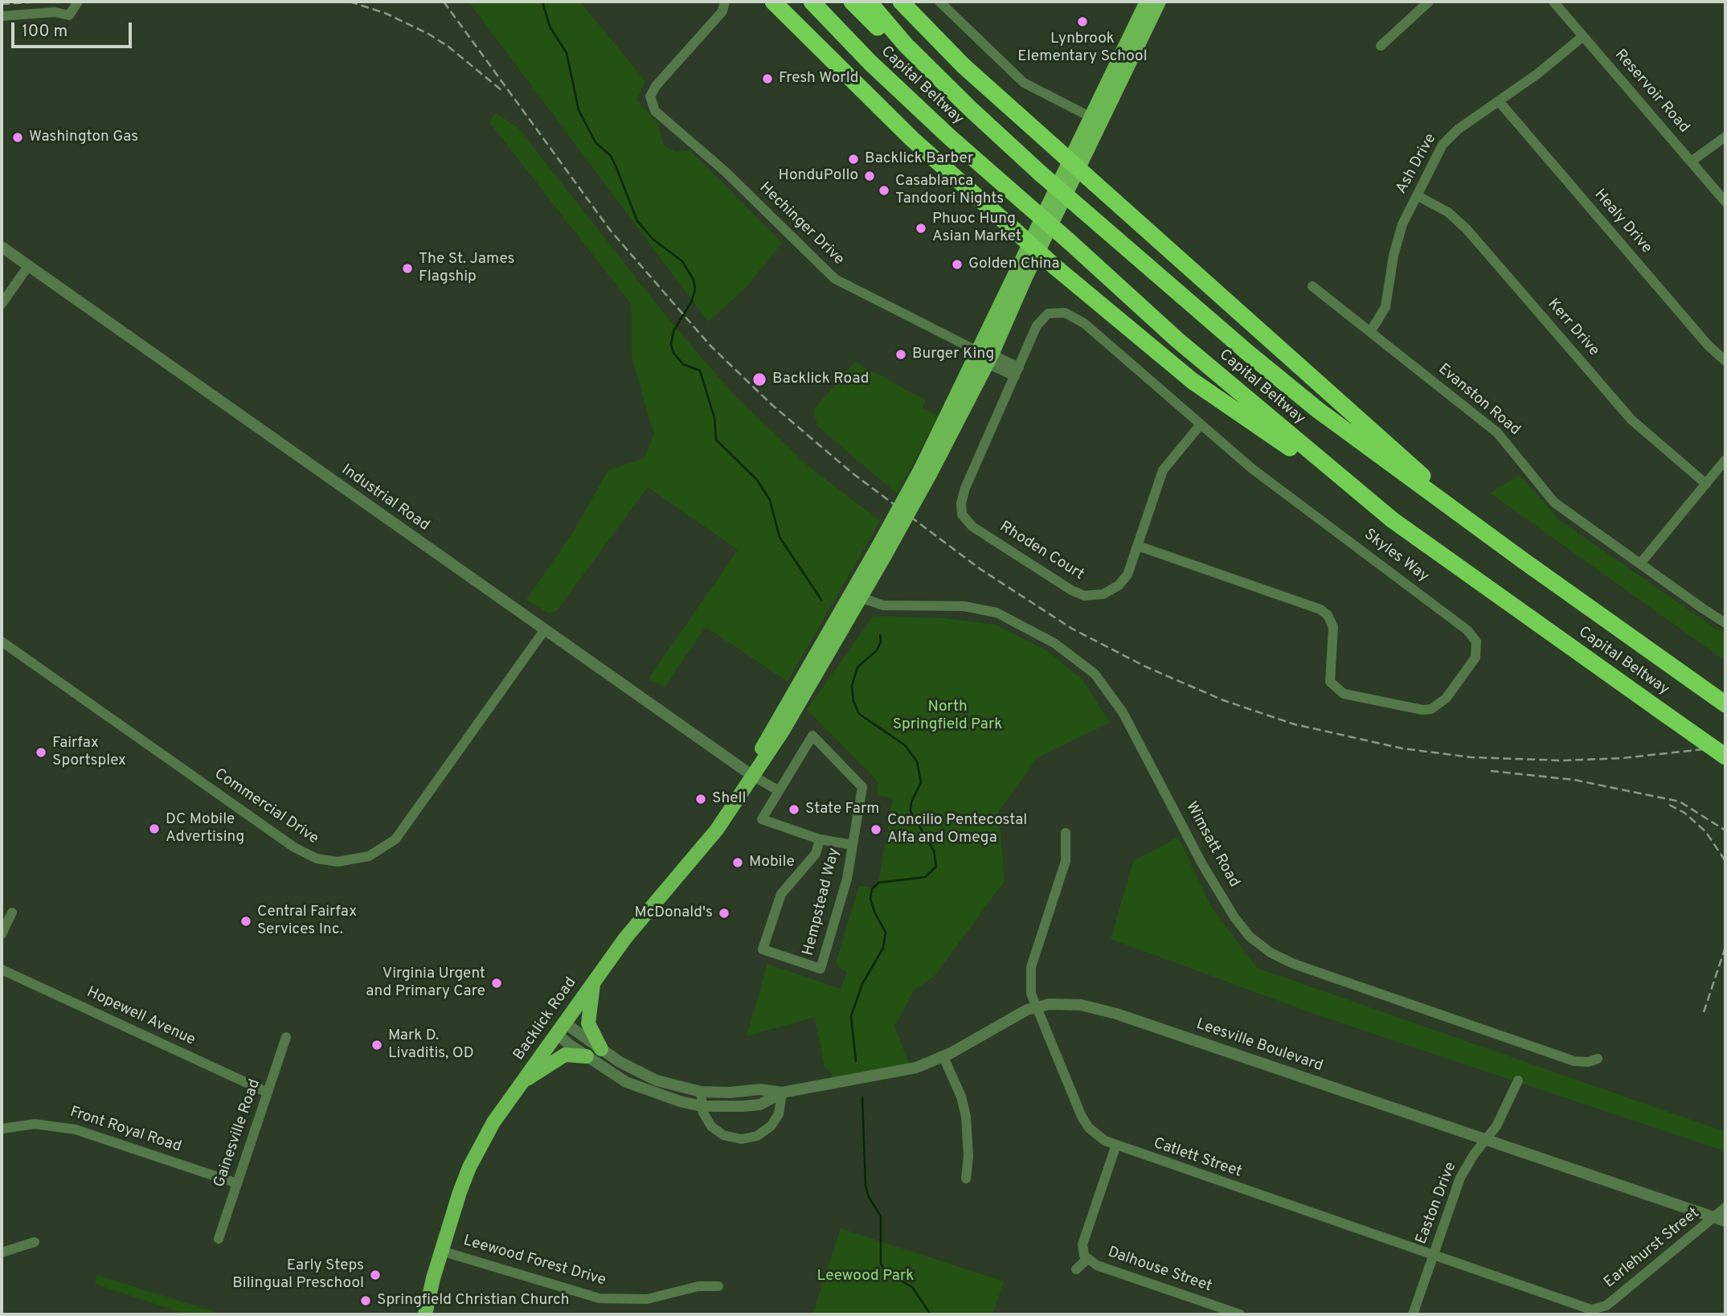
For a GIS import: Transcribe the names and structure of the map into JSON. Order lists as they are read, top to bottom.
{
  "streets": {
    "highway": ["Capital Beltway"],
    "main road": ["Backlick Road"],
    "street": [
      "Reservoir Road",
      "Ash Drive",
      "Healy Drive",
      "Hechinger Drive",
      "Kerr Drive",
      "Evanston Road",
      "Industrial Road",
      "Rhoden Court",
      "Skyles Way",
      "Commercial Drive",
      "Wimsatt Road",
      "Hempstead Way",
      "Hopewell Avenue",
      "Leesville Boulevard",
      "Front Royal Road",
      "Gainesville Road",
      "Catlett Street",
      "Easton Drive",
      "Earlehurst Street",
      "Leewood Forest Drive",
      "Dalhouse Street"
    ]
  },
  "crossings": [
    ["Reservoir Road", "Ash Drive"],
    ["Ash Drive", "Healy Drive"],
    ["Ash Drive", "Kerr Drive"],
    ["Ash Drive", "Evanston Road"],
    ["Hechinger Drive", "Backlick Road"],
    ["Industrial Road", "Commercial Drive"],
    ["Industrial Road", "Backlick Road"],
    ["Rhoden Court", "Skyles Way"],
    ["Wimsatt Road", "Backlick Road"],
    ["Hopewell Avenue", "Gainesville Road"],
    ["Backlick Road", "Leesville Boulevard"],
    ["Backlick Road", "Leewood Forest Drive"],
    ["Leesville Boulevard", "Catlett Street"],
    ["Leesville Boulevard", "Easton Drive"],
    ["Leesville Boulevard", "Earlehurst Street"],
    ["Front Royal Road", "Gainesville Road"],
    ["Catlett Street", "Easton Drive"],
    ["Catlett Street", "Earlehurst Street"],
    ["Catlett Street", "Dalhouse Street"]
  ],
  "parks": ["North Springfield Park", "Leewood Park"],
  "places": [
    "Lynbrook Elementary School",
    "Fresh World",
    "Washington Gas",
    "Backlick Barber",
    "HonduPollo",
    "Casablanca Tandoori Nights",
    "Phuoc Hung Asian Market",
    "Golden China",
    "The St. James Flagship",
    "Burger King",
    "Backlick Road",
    "Fairfax Sportsplex",
    "Shell",
    "State Farm",
    "DC Mobile Advertising",
    "Concilio Pentecostal Alfa and Omega",
    "Mobile",
    "McDonald's",
    "Central Fairfax Services Inc.",
    "Virginia Urgent and Primary Care",
    "Mark D. Livaditis, OD",
    "Early Steps Bilingual Preschool",
    "Springfield Christian Church"
  ],
  "scale_bar": "100 m"
}
